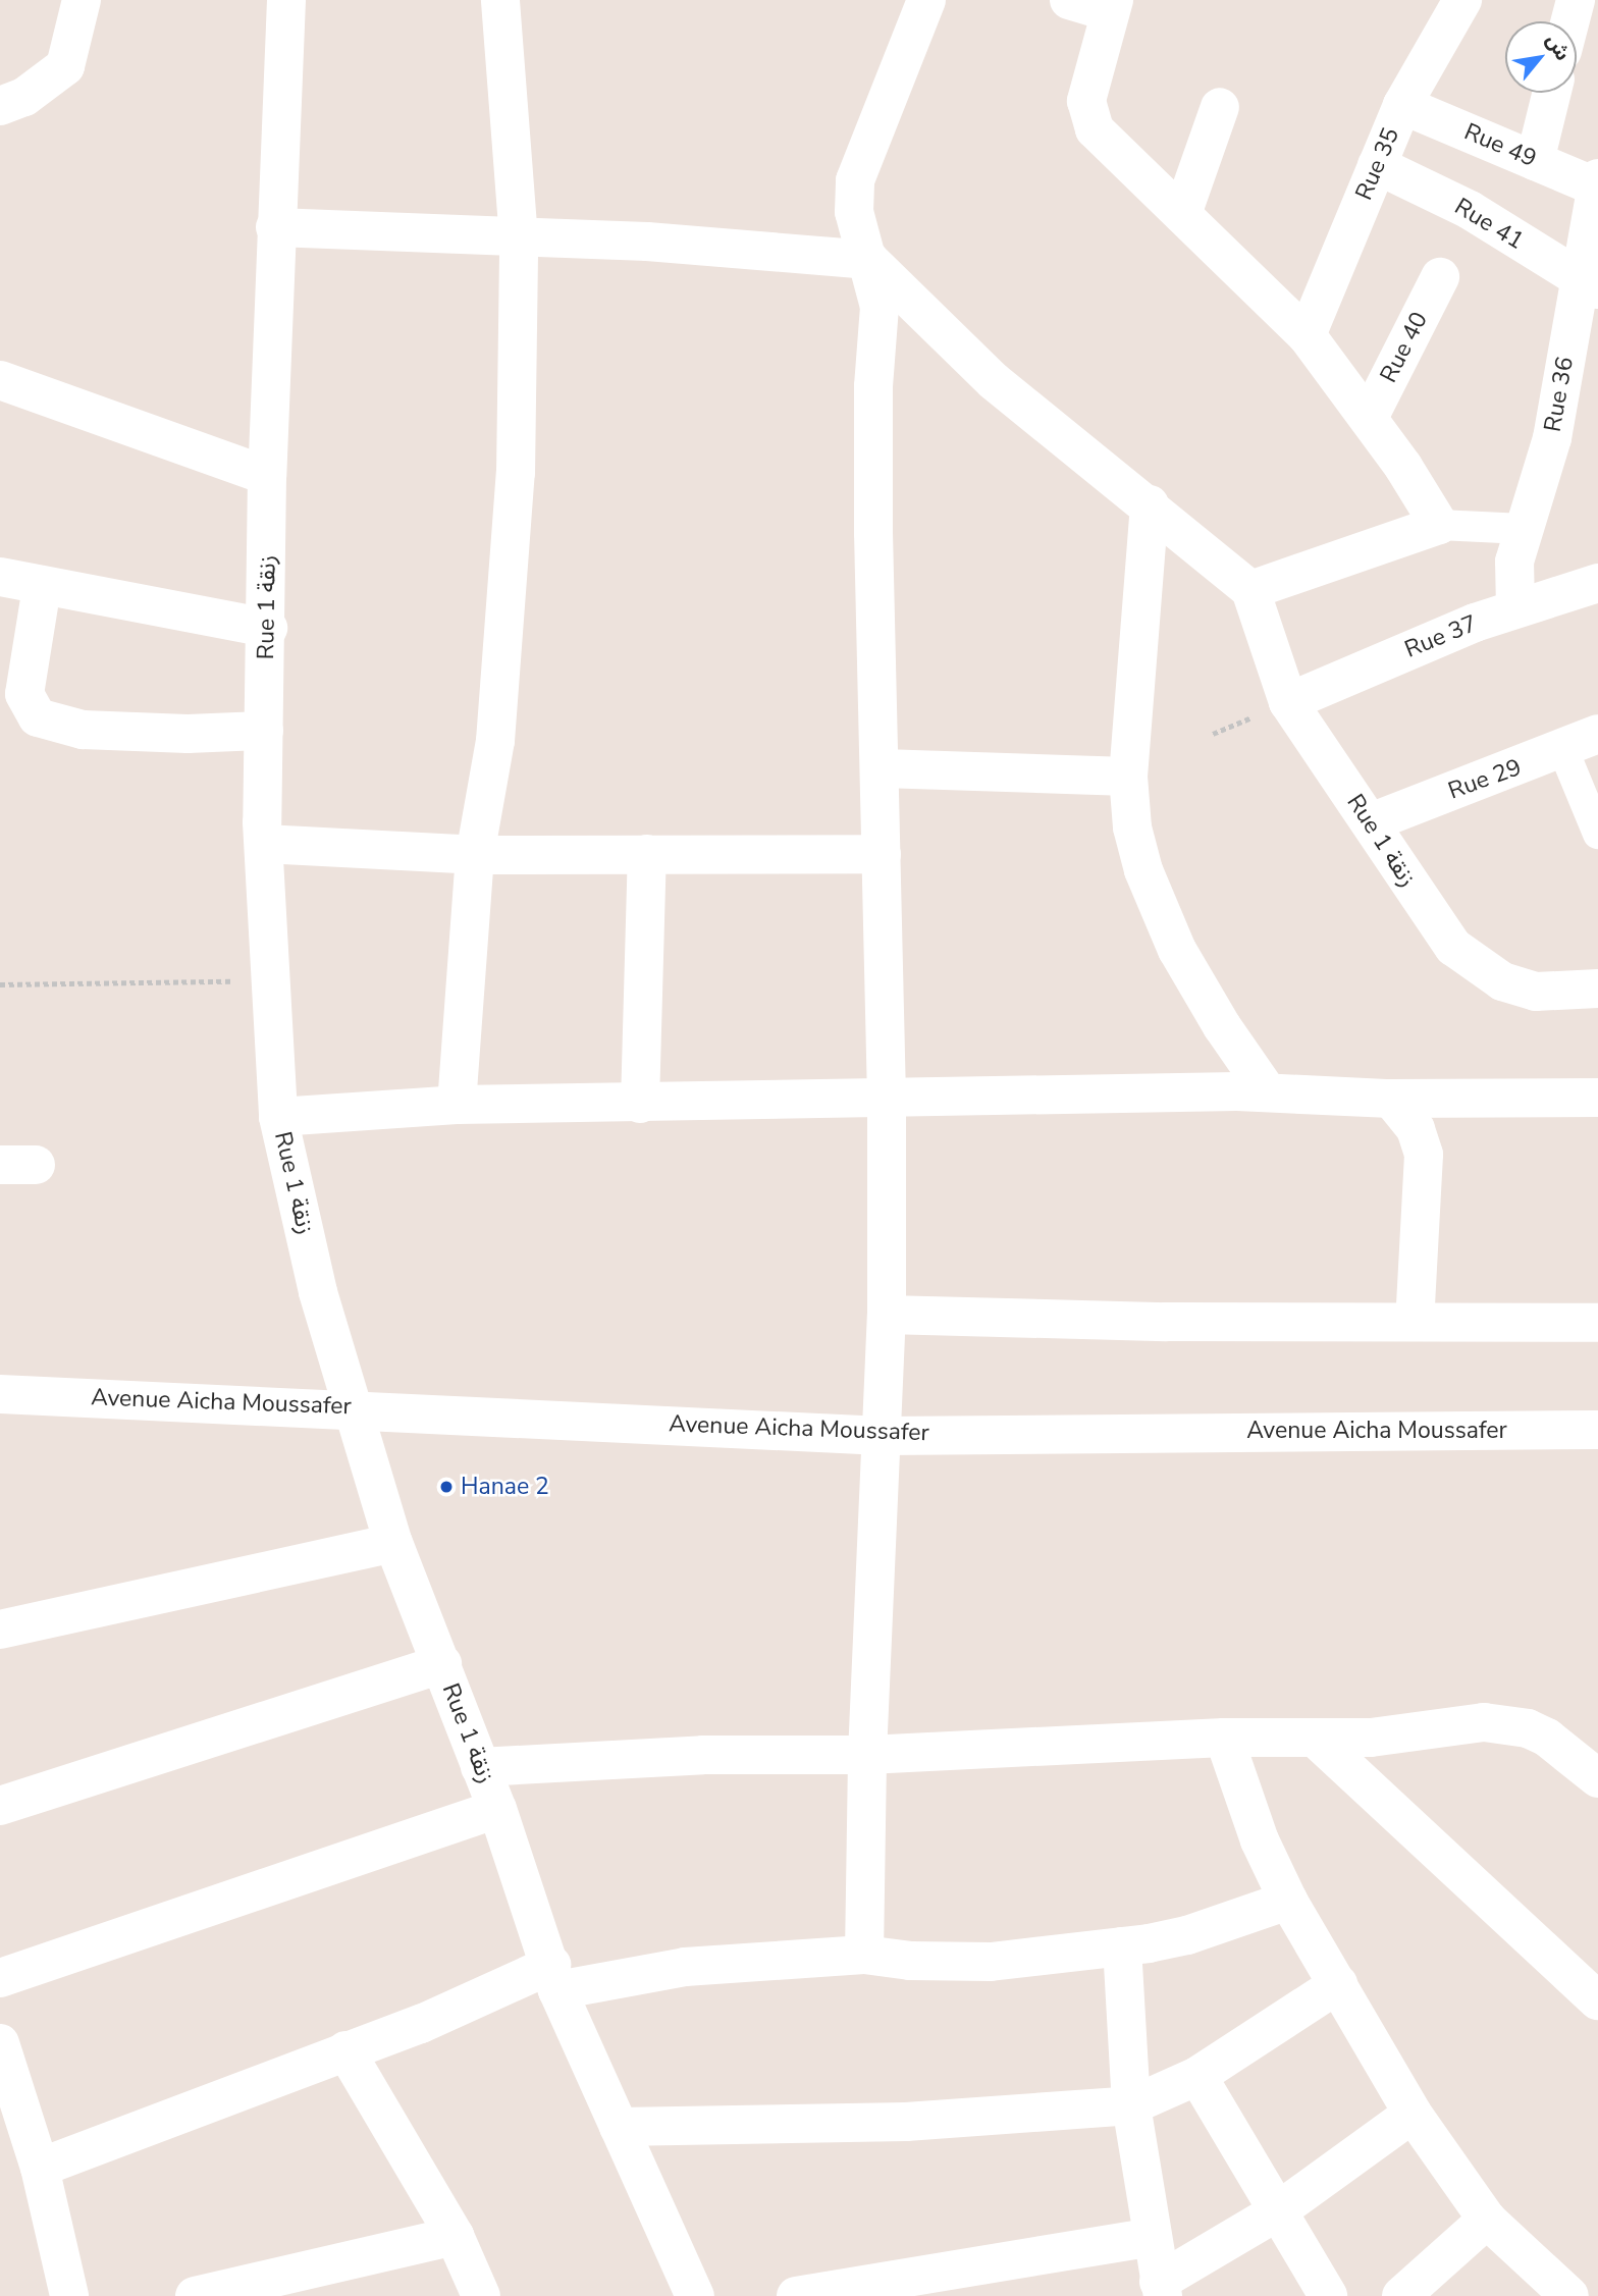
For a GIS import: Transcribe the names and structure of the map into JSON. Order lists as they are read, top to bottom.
{
  "streets": {
    "street": [
      "Rue 49",
      "Rue 35",
      "Rue 41",
      "Rue 40",
      "Rue 36",
      "Rue 1 زنقة",
      "Rue 37",
      "Rue 29",
      "Avenue Aicha Moussafer"
    ]
  },
  "crossings": [
    ["Rue 49", "Rue 35"],
    ["Rue 49", "Rue 36"],
    ["Rue 35", "Rue 41"],
    ["Rue 41", "Rue 36"],
    ["Rue 36", "Rue 37"],
    ["Rue 1 زنقة", "Rue 37"],
    ["Rue 1 زنقة", "Rue 29"],
    ["Rue 1 زنقة", "Avenue Aicha Moussafer"]
  ],
  "places": ["Hanae 2"],
  "north": "top right"
}
